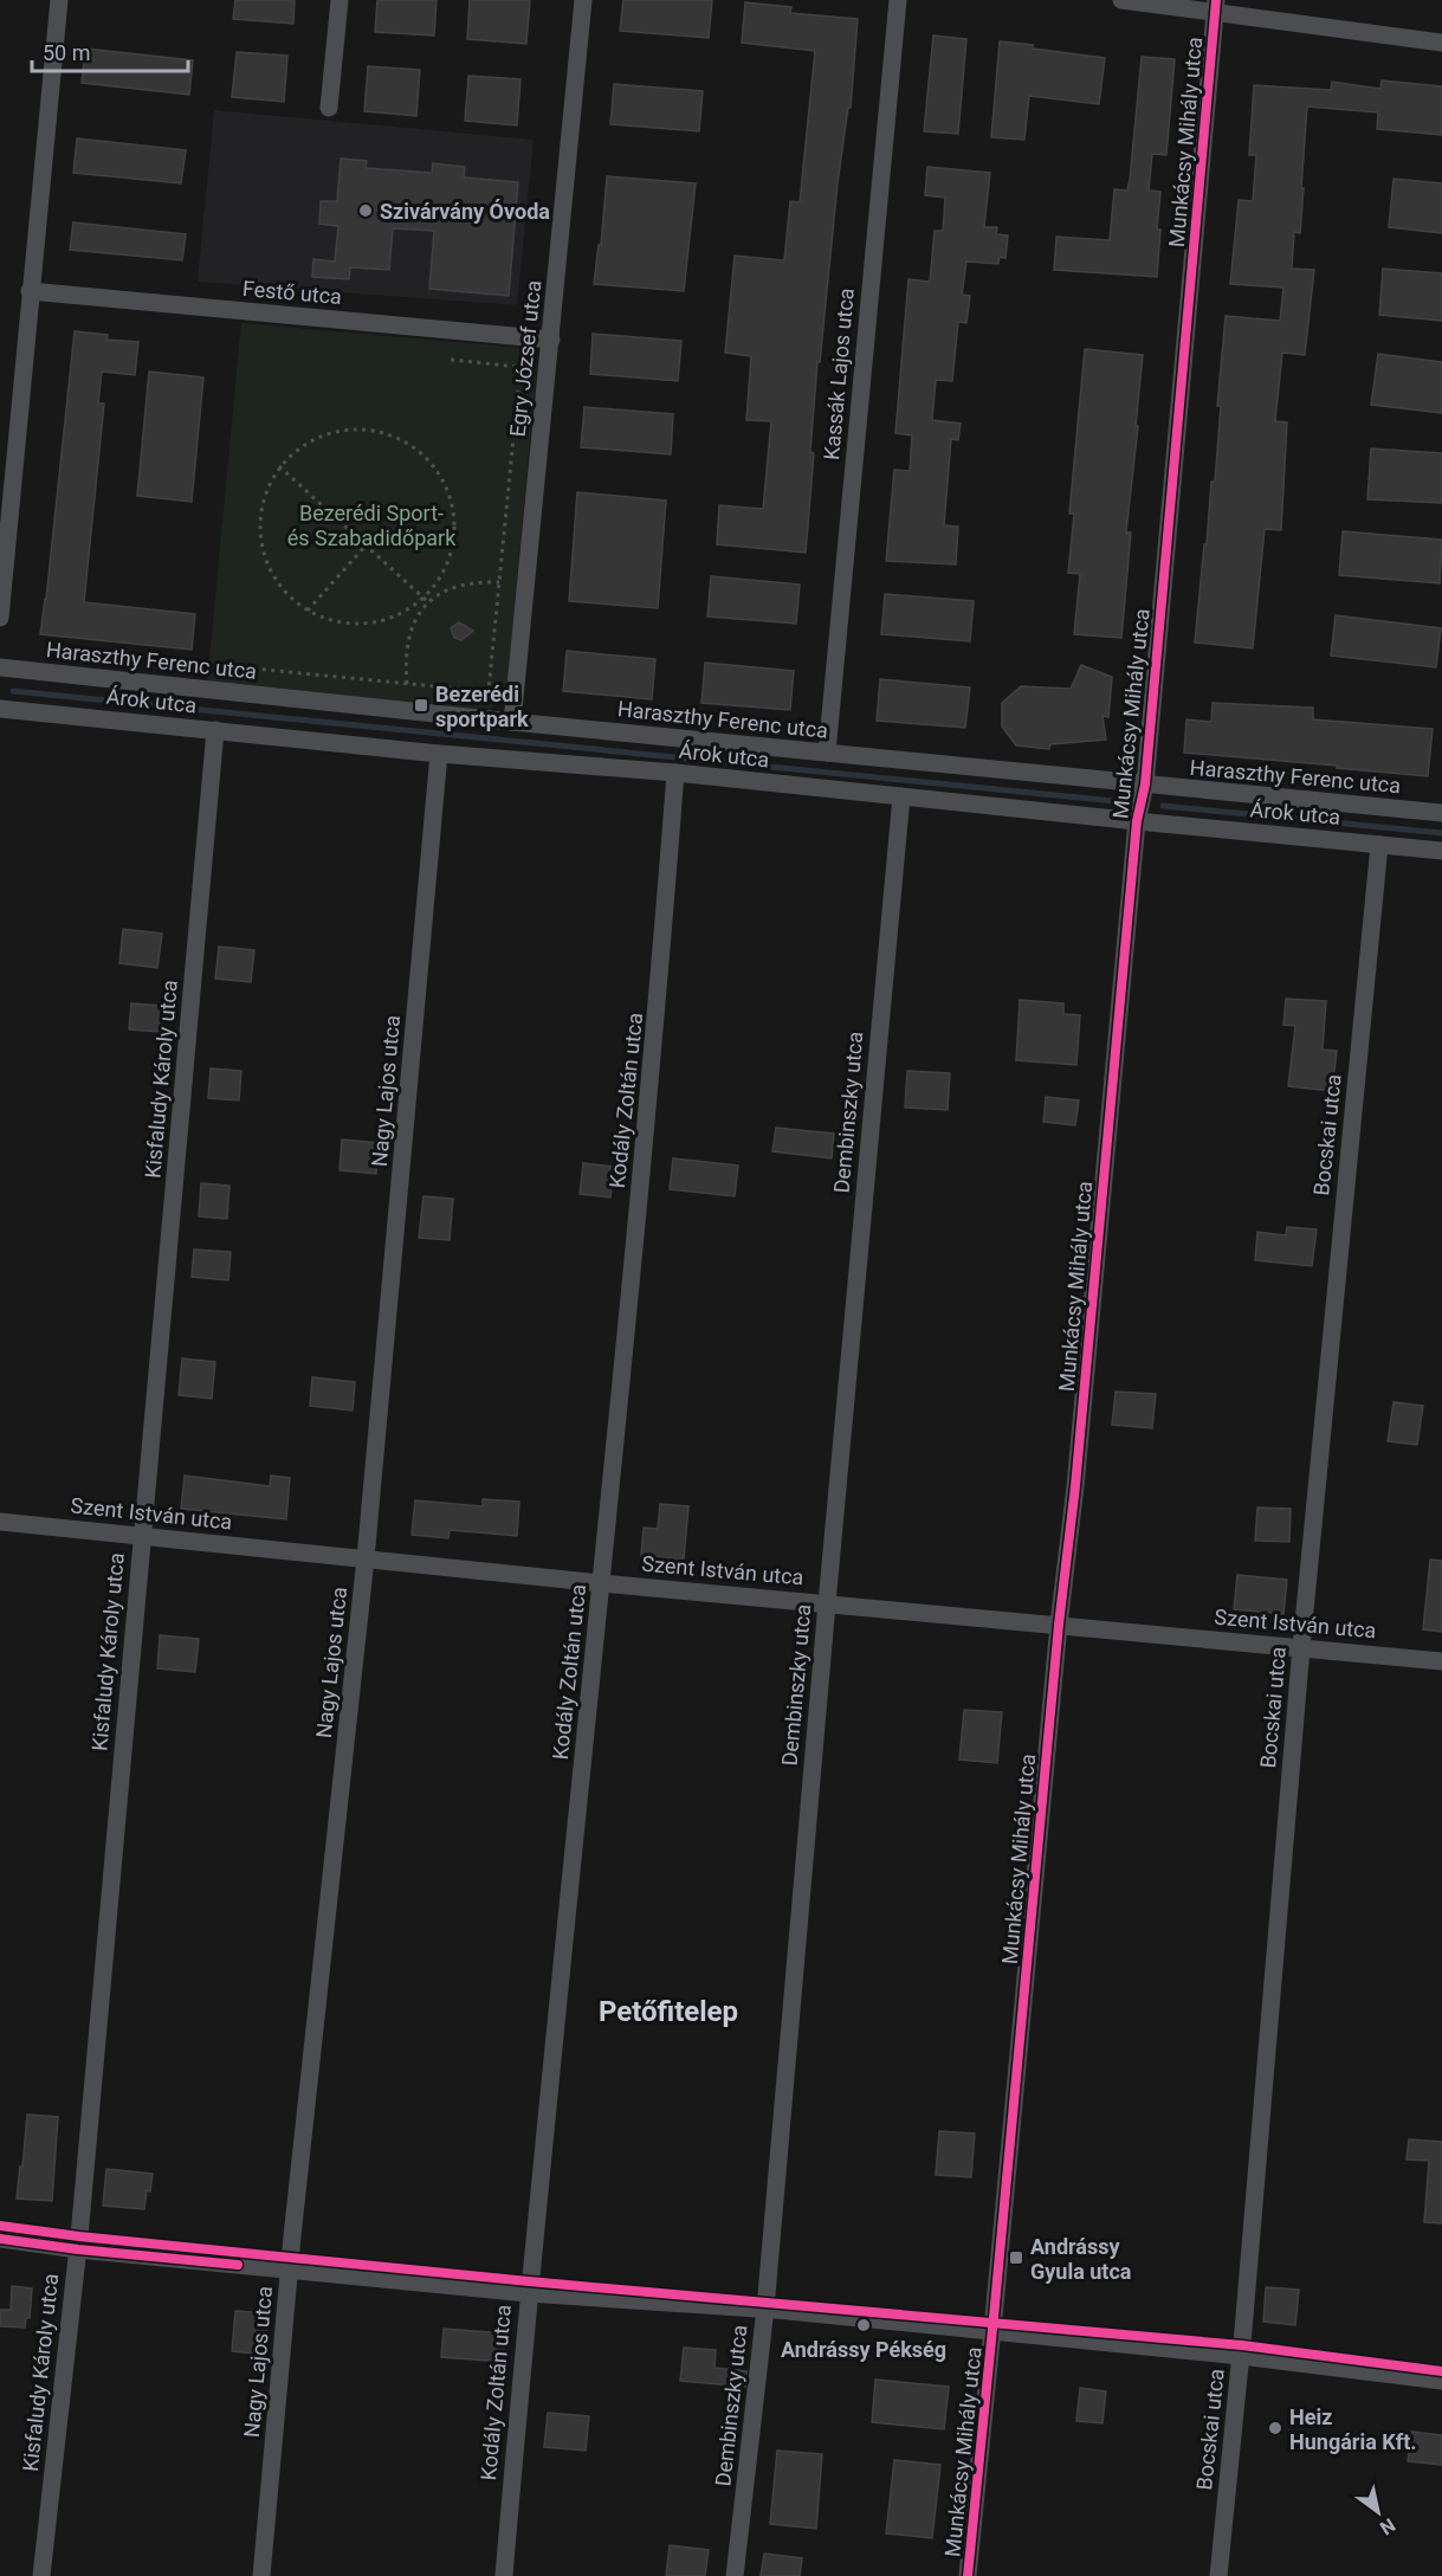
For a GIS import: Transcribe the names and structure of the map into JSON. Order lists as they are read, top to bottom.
{
  "streets": {
    "street": [
      "Munkácsy Mihály utca",
      "Festő utca",
      "Egry József utca",
      "Kassák Lajos utca",
      "Haraszthy Ferenc utca",
      "Árok utca",
      "Kisfaludy Károly utca",
      "Nagy Lajos utca",
      "Kodály Zoltán utca",
      "Dembinszky utca",
      "Bocskai utca",
      "Szent István utca"
    ]
  },
  "crossings": [
    ["Munkácsy Mihály utca", "Haraszthy Ferenc utca"],
    ["Munkácsy Mihály utca", "Árok utca"],
    ["Munkácsy Mihály utca", "Szent István utca"],
    ["Festő utca", "Egry József utca"],
    ["Egry József utca", "Haraszthy Ferenc utca"],
    ["Kassák Lajos utca", "Haraszthy Ferenc utca"],
    ["Árok utca", "Kisfaludy Károly utca"],
    ["Árok utca", "Nagy Lajos utca"],
    ["Árok utca", "Kodály Zoltán utca"],
    ["Árok utca", "Dembinszky utca"],
    ["Árok utca", "Bocskai utca"],
    ["Kisfaludy Károly utca", "Szent István utca"],
    ["Nagy Lajos utca", "Szent István utca"],
    ["Kodály Zoltán utca", "Szent István utca"],
    ["Dembinszky utca", "Szent István utca"],
    ["Bocskai utca", "Szent István utca"]
  ],
  "districts": ["Petőfitelep"],
  "parks": ["Bezerédi Sport- és Szabadidőpark"],
  "places": {
    "other": ["Szivárvány Óvoda", "Andrássy Pékség", "Heiz Hungária Kft."],
    "transit": ["Bezerédi sportpark", "Andrássy Gyula utca"]
  },
  "scale_bar": "50 m",
  "north": "bottom right"
}
